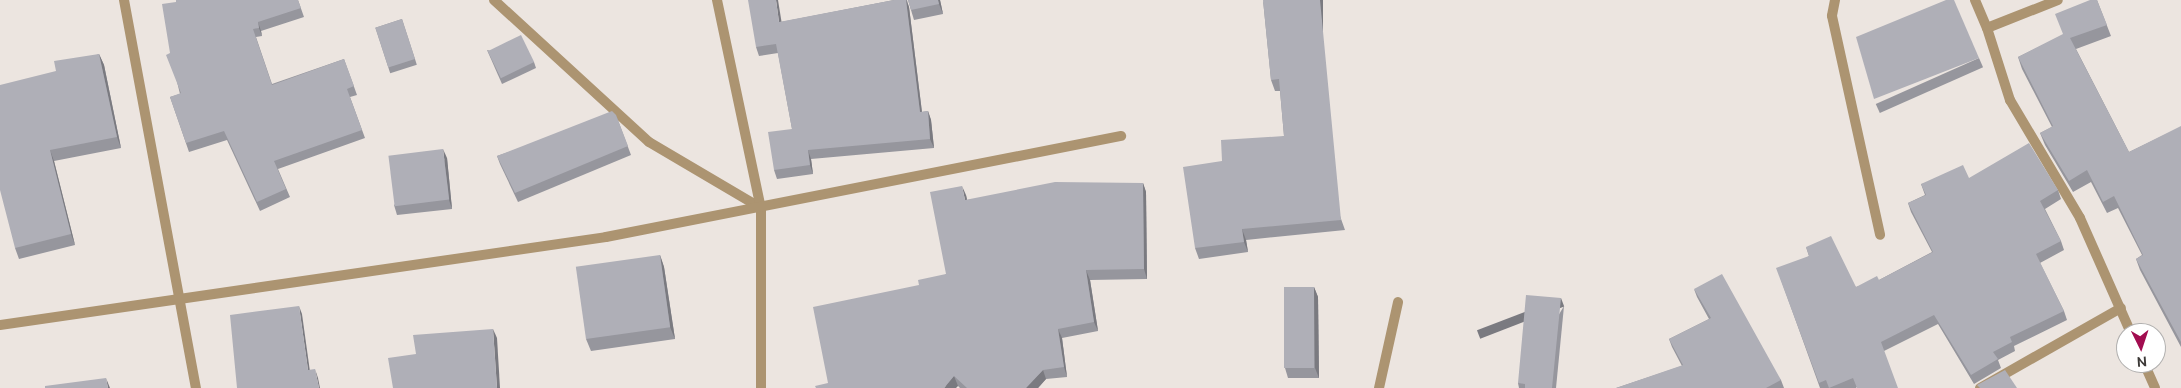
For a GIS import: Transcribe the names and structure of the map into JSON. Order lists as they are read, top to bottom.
{
  "north": "bottom"
}
